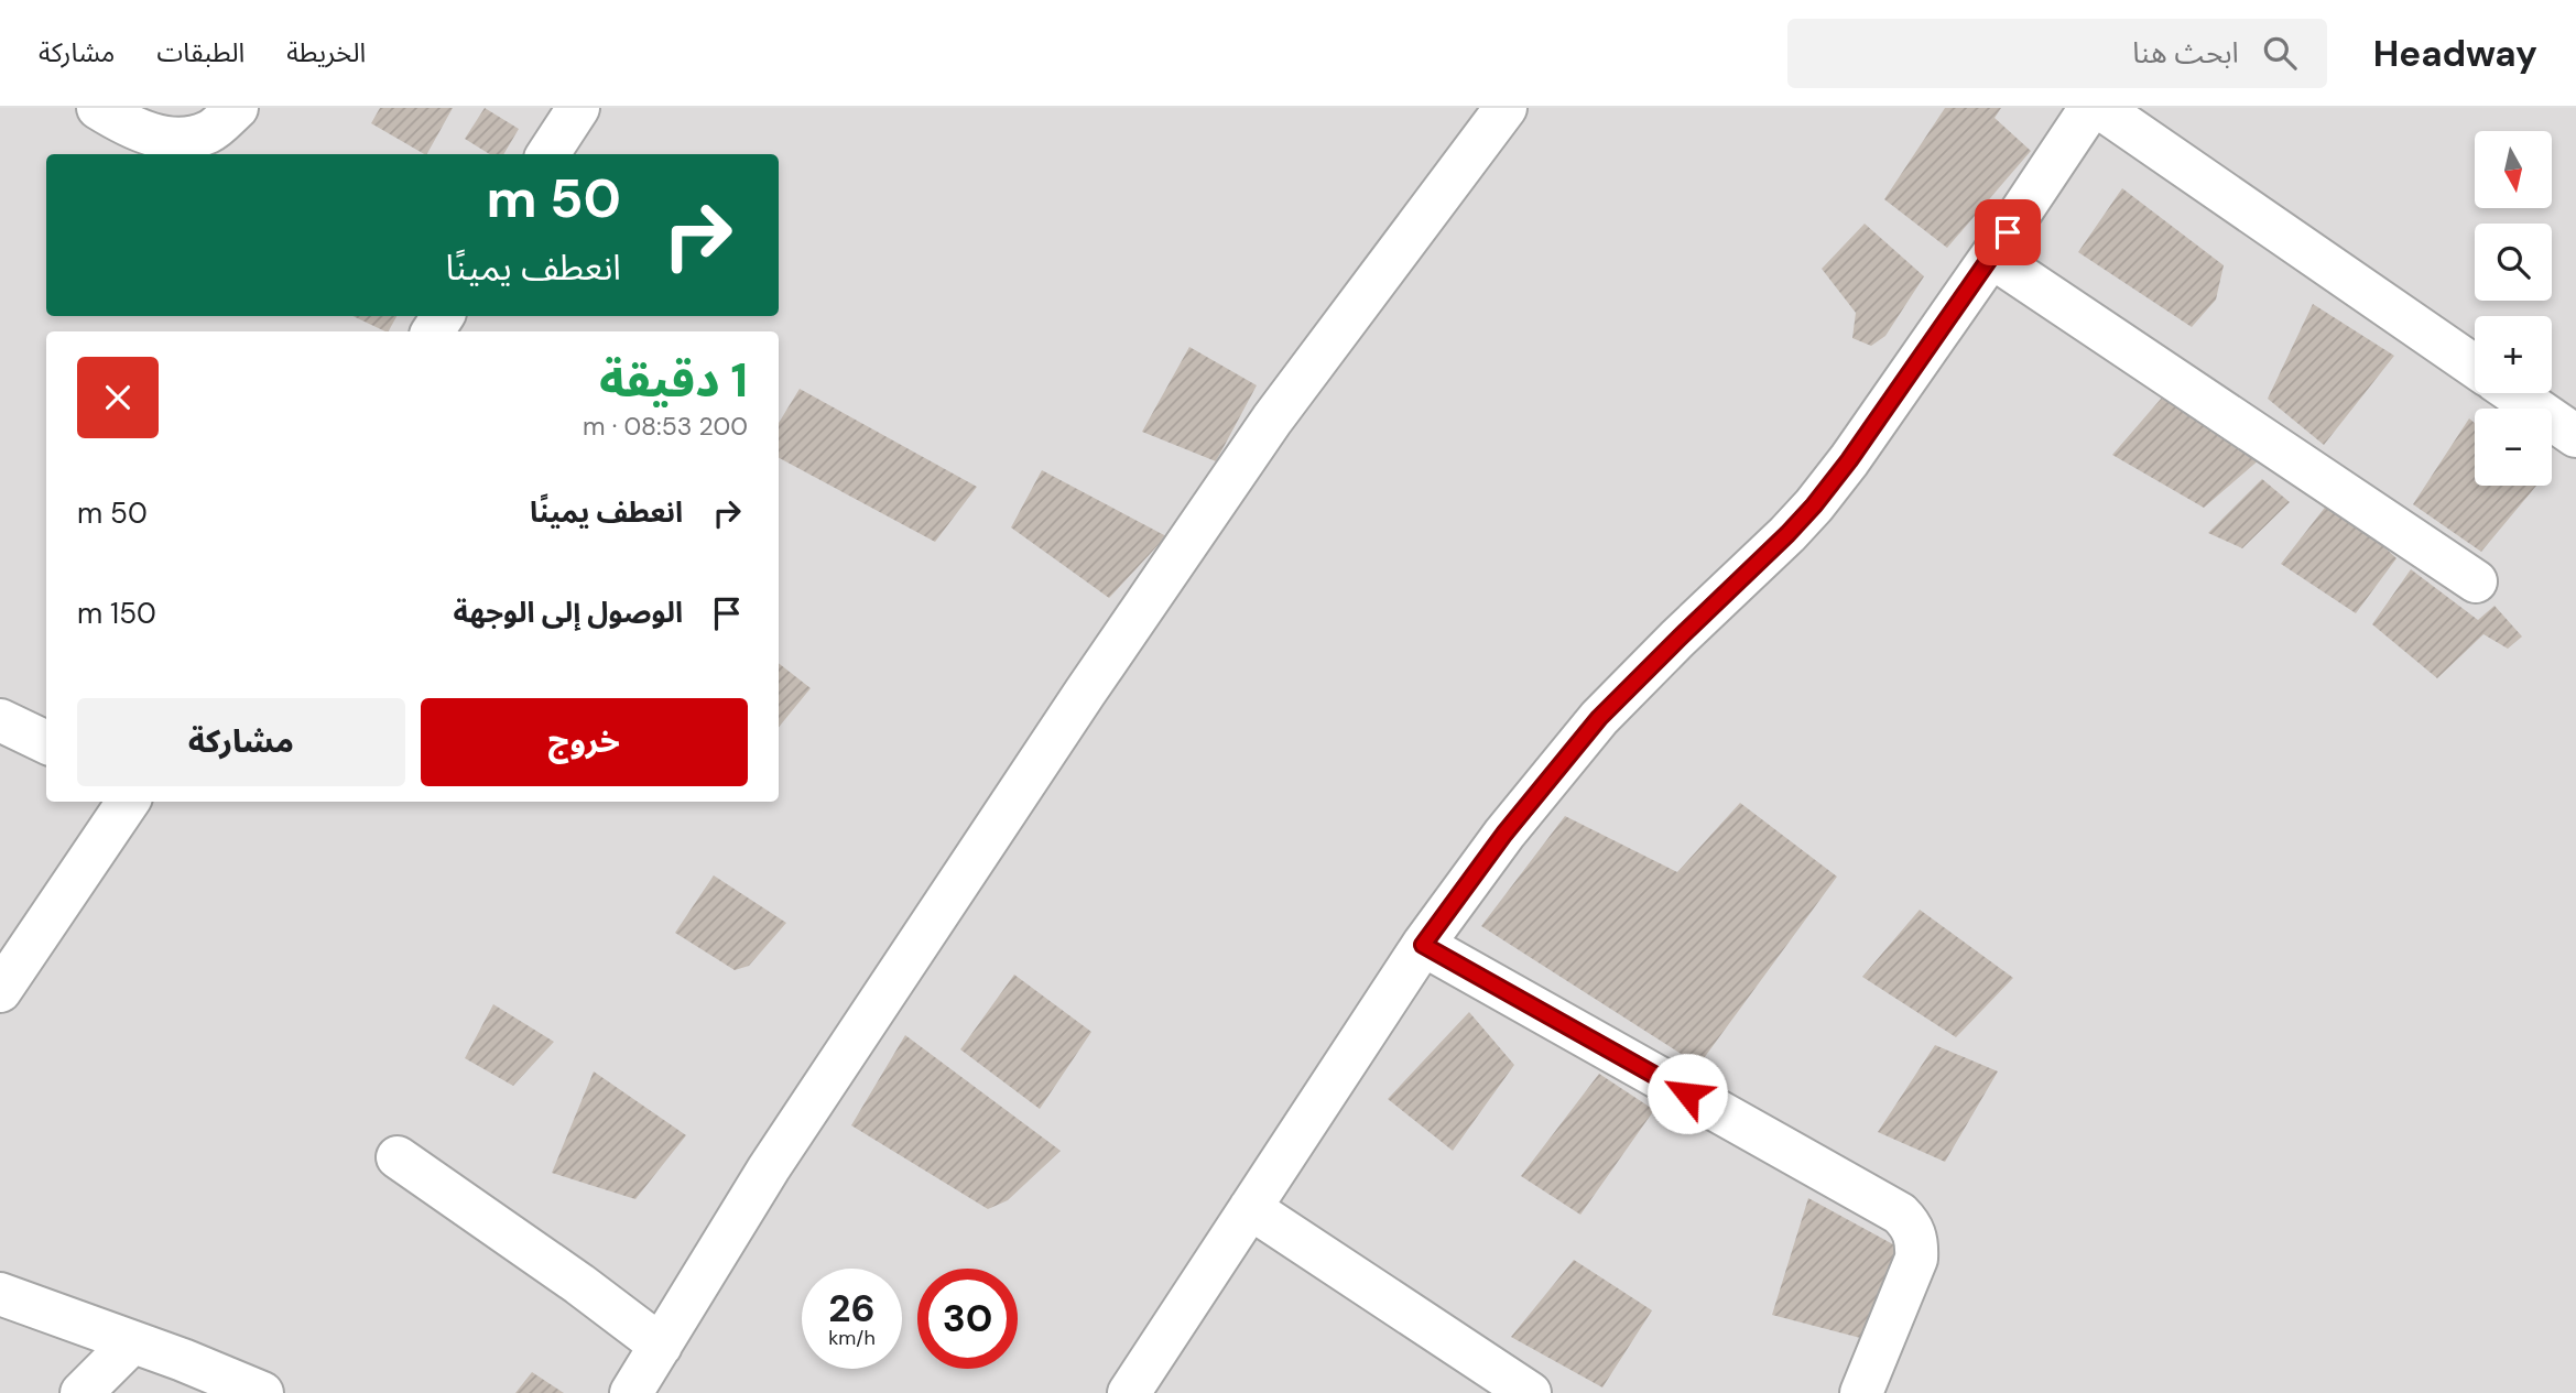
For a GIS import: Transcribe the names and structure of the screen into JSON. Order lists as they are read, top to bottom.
{
  "north": "bottom",
  "page": {
    "header": "Headway",
    "search": "ابحث هنا",
    "nav": ["الخريطة", "الطبقات", "مشاركة"],
    "map_buttons": ["+", "−"],
    "turn": ["50 m", "انعطف يمينًا"],
    "heading": ["1 دقيقة", "200 m · 08:53"],
    "list": [
      {
        "name": "انعطف يمينًا",
        "value": "50 m"
      },
      {
        "name": "الوصول إلى الوجهة",
        "value": "150 m"
      }
    ],
    "buttons": ["خروج", "مشاركة"],
    "speed": "26 km/h",
    "limit": "30"
  }
}
